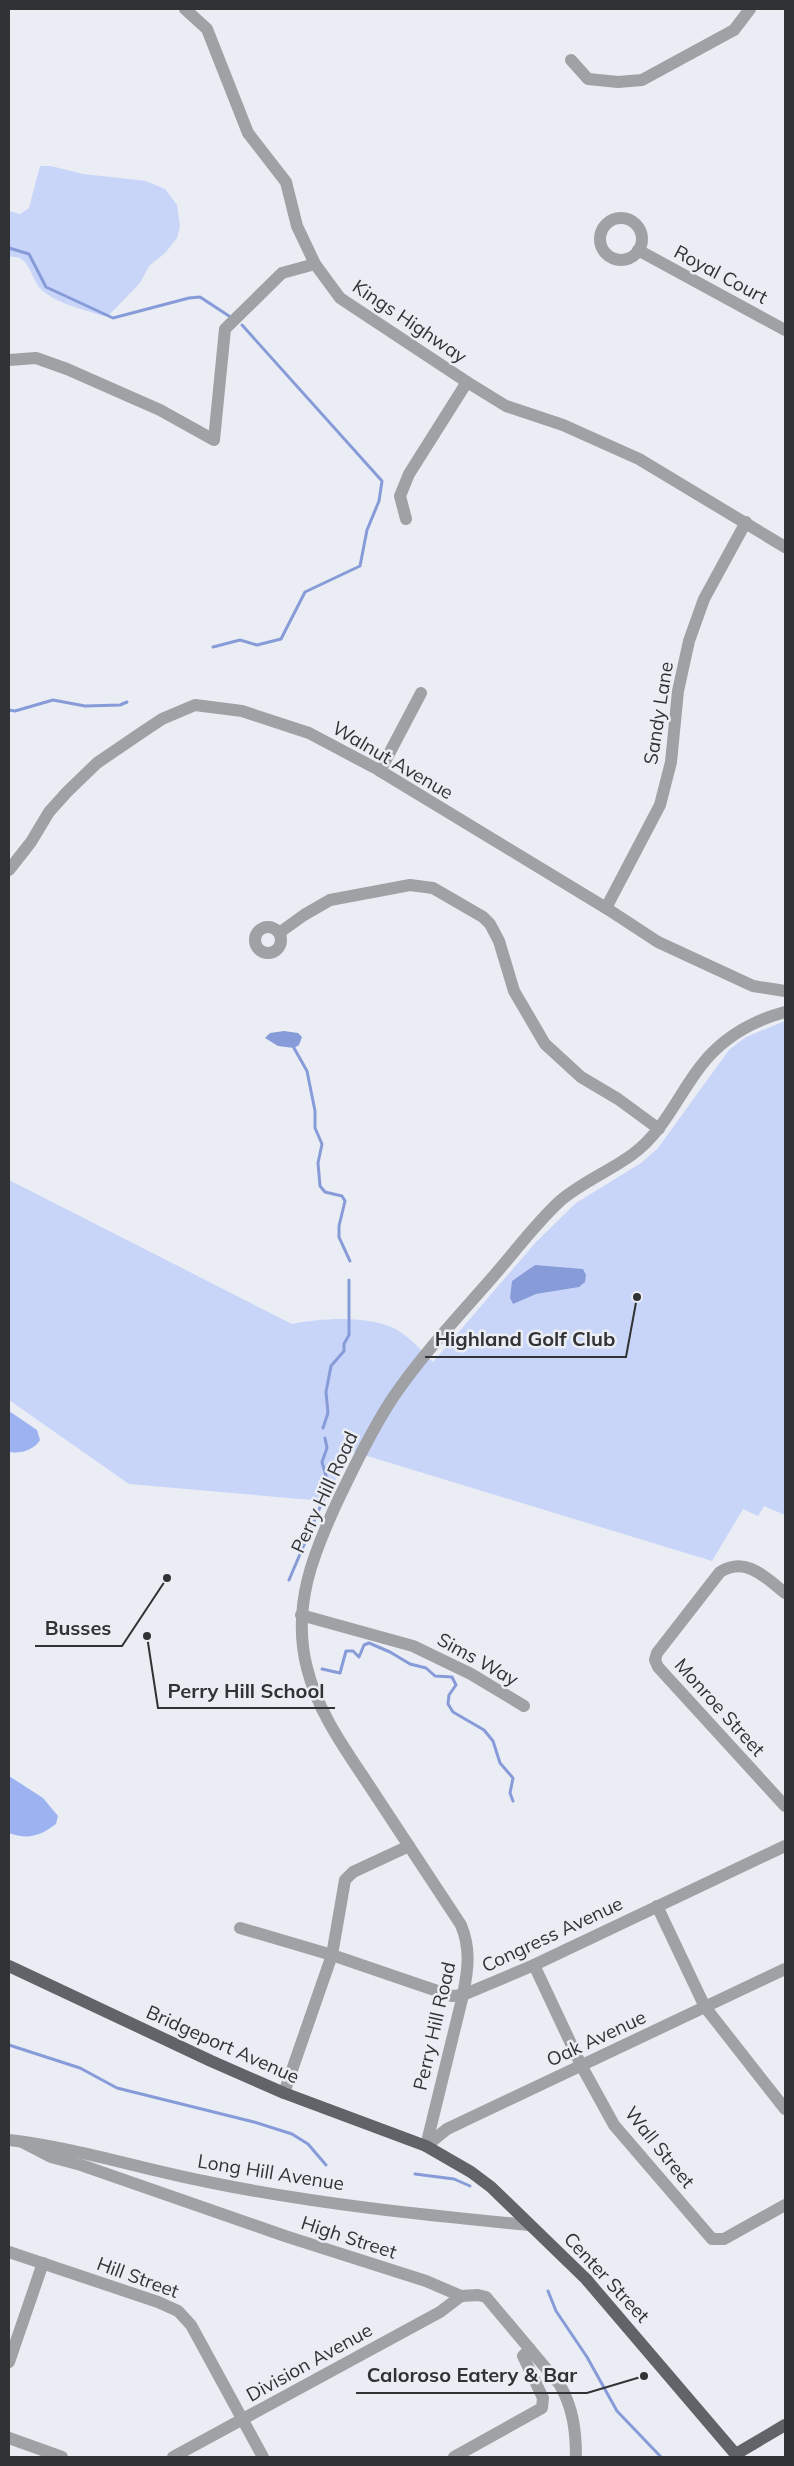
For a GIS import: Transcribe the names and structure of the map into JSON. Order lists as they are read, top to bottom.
{
  "streets": {
    "main road": ["Bridgeport Avenue", "Center Street"],
    "street": [
      "Royal Court",
      "Kings Highway",
      "Sandy Lane",
      "Walnut Avenue",
      "Perry Hill Road",
      "Sims Way",
      "Monroe Street",
      "Congress Avenue",
      "Oak Avenue",
      "Wall Street",
      "Long Hill Avenue",
      "High Street",
      "Hill Street",
      "Division Avenue"
    ]
  },
  "crossings": [
    ["Kings Highway", "Sandy Lane"],
    ["Sandy Lane", "Walnut Avenue"],
    ["Perry Hill Road", "Sims Way"],
    ["Perry Hill Road", "Congress Avenue"],
    ["Perry Hill Road", "Oak Avenue"],
    ["Perry Hill Road", "Bridgeport Avenue"],
    ["Perry Hill Road", "Center Street"],
    ["Congress Avenue", "Wall Street"],
    ["Oak Avenue", "Bridgeport Avenue"],
    ["Oak Avenue", "Wall Street"],
    ["Oak Avenue", "Center Street"],
    ["Bridgeport Avenue", "Center Street"],
    ["Long Hill Avenue", "High Street"],
    ["Long Hill Avenue", "Center Street"],
    ["High Street", "Division Avenue"],
    ["Hill Street", "Division Avenue"]
  ],
  "places": [
    "Highland Golf Club",
    "Busses",
    "Perry Hill School",
    "Caloroso Eatery & Bar"
  ]
}
